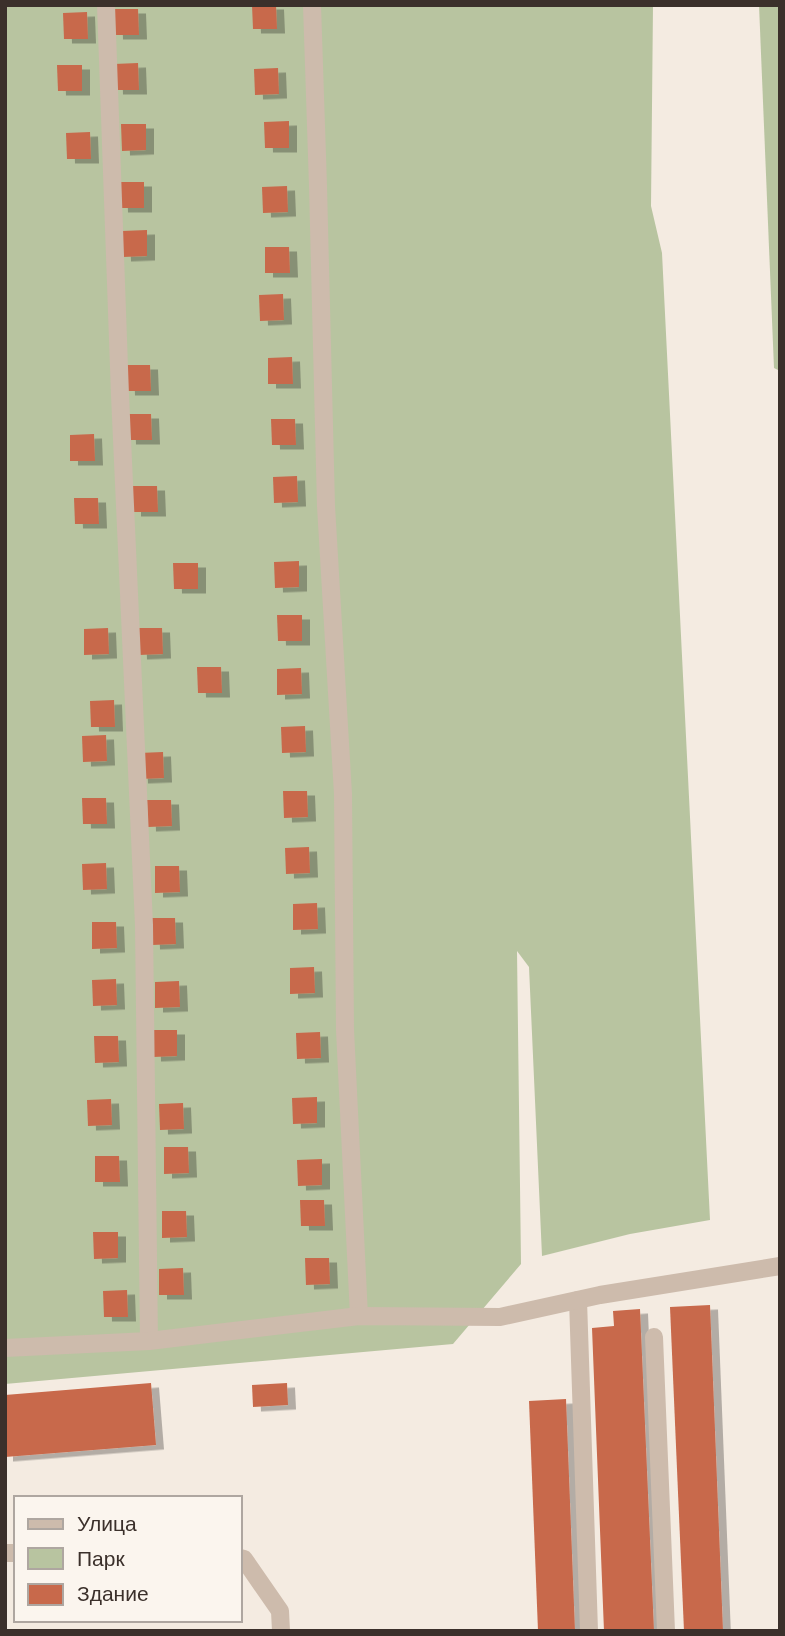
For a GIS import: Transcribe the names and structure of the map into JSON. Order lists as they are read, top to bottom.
{
  "legend": ["Улица", "Парк", "Здание"]
}
